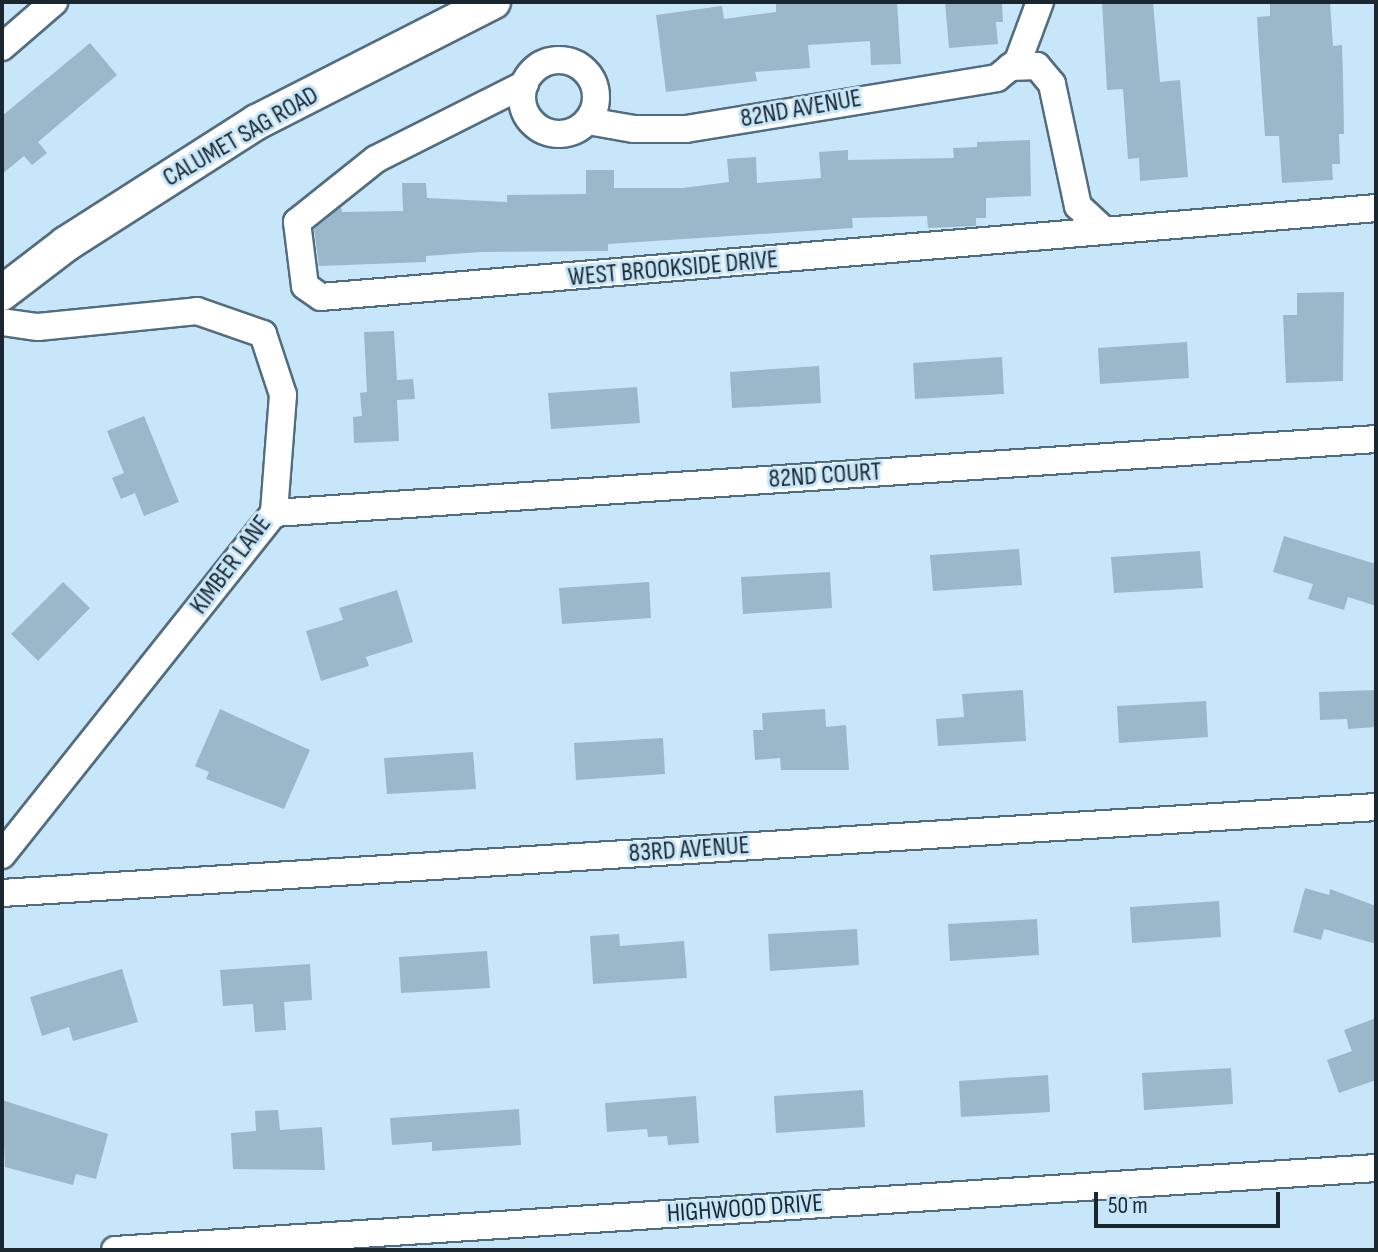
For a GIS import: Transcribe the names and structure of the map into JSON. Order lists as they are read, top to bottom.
{
  "streets": {
    "main road": ["CALUMET SAG ROAD"],
    "street": [
      "82ND AVENUE",
      "WEST BROOKSIDE DRIVE",
      "82ND COURT",
      "KIMBER LANE",
      "83RD AVENUE",
      "HIGHWOOD DRIVE"
    ]
  },
  "crossings": [
    ["82ND AVENUE", "WEST BROOKSIDE DRIVE"],
    ["82ND COURT", "KIMBER LANE"]
  ],
  "scale_bar": "50 m"
}
